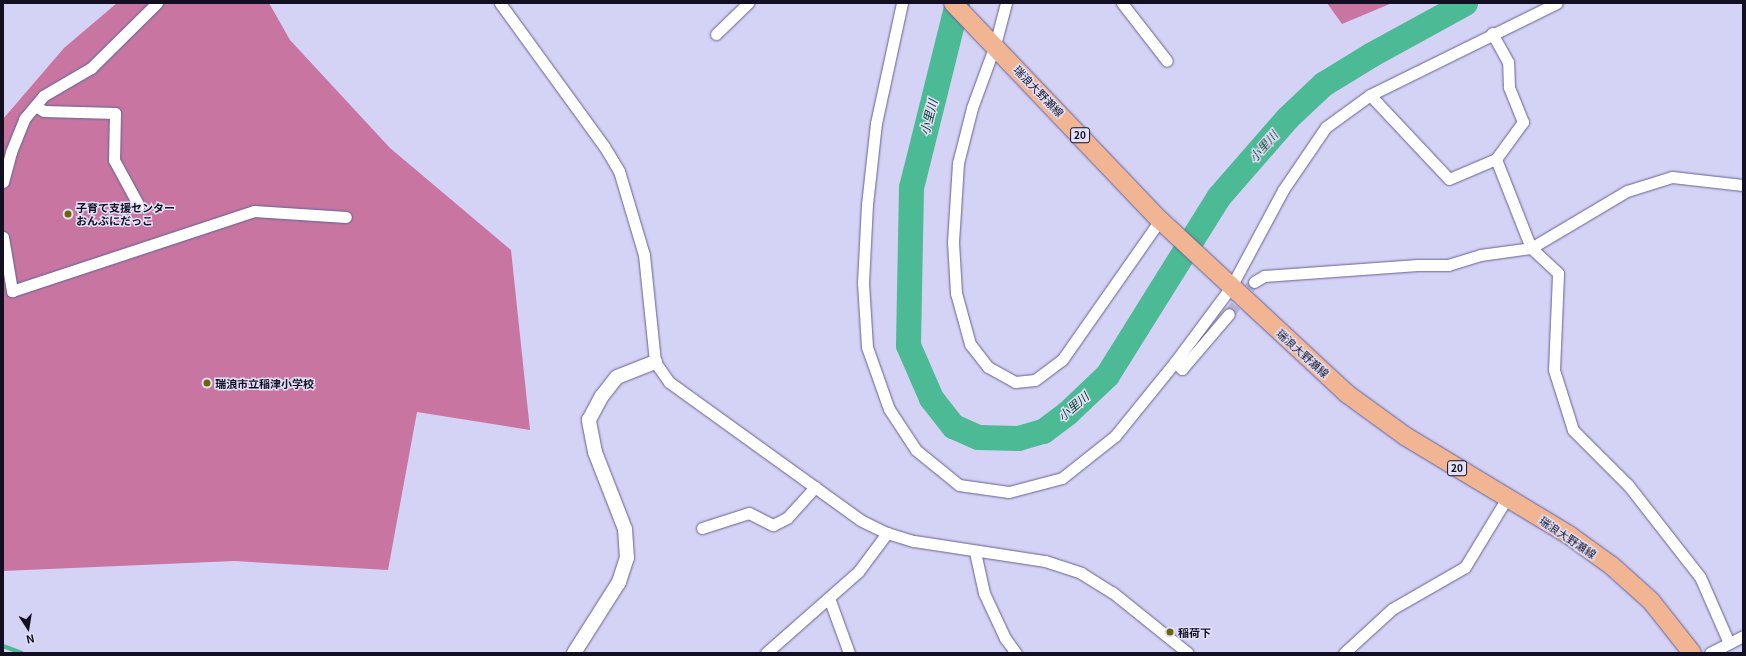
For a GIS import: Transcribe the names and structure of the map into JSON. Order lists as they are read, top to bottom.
{
  "streets": {
    "main road": ["瑞浪大野瀬線", "20"]
  },
  "water": ["小里川"],
  "places": ["子育て支援センター おんぶにだっこ", "瑞浪市立稲津小学校", "稲荷下"],
  "north": "bottom"
}
